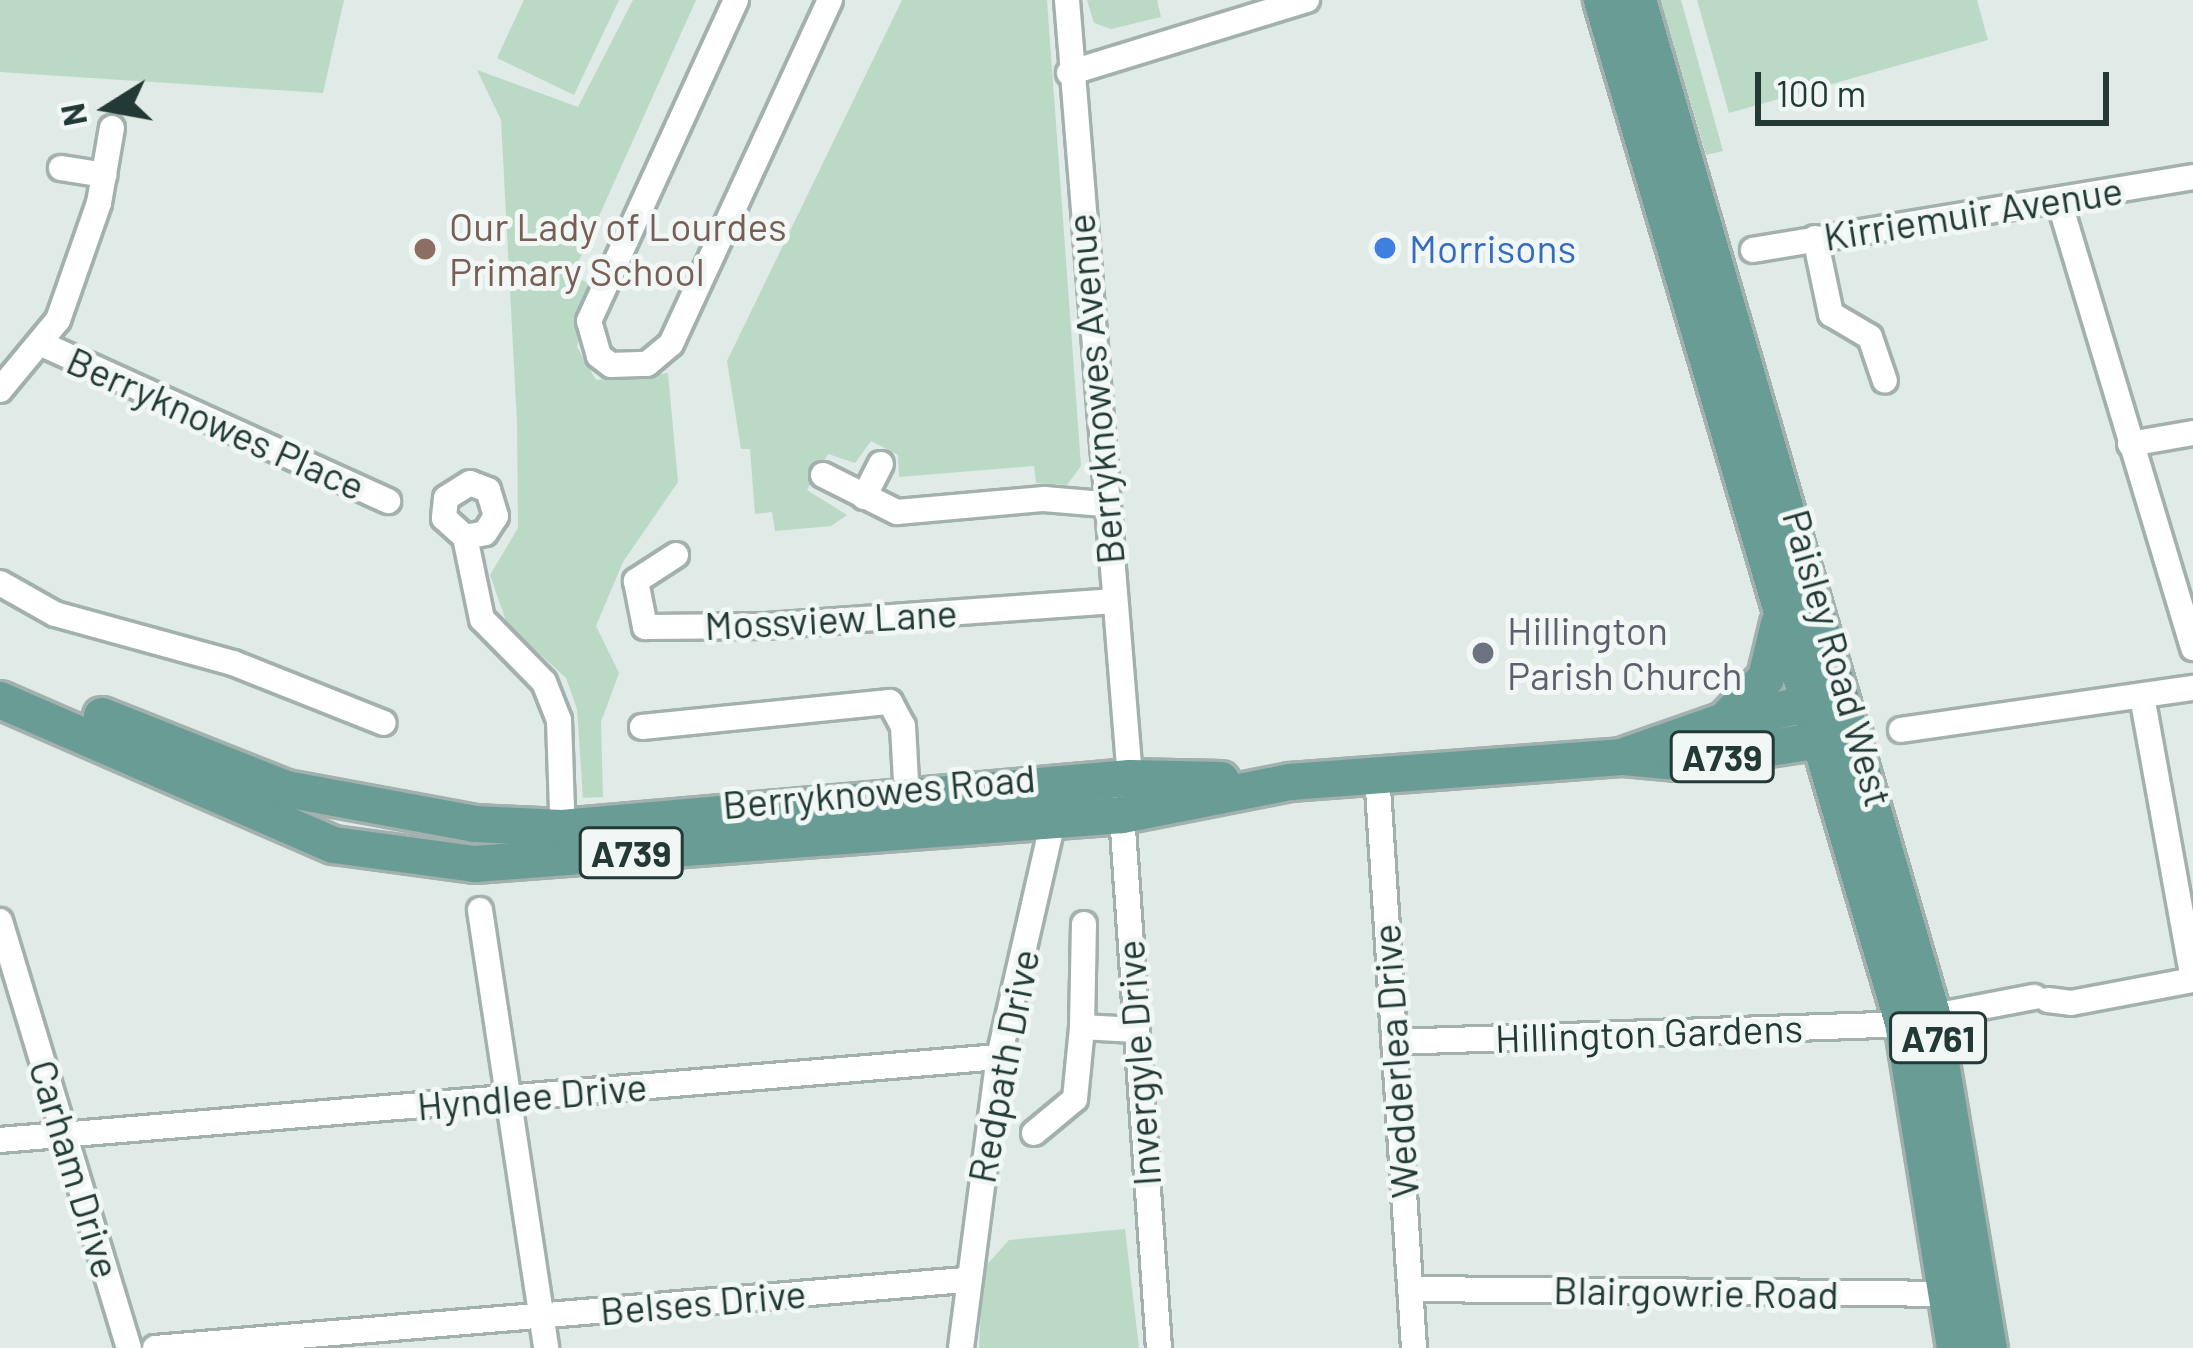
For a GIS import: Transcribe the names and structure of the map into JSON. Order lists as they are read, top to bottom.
{
  "streets": {
    "main road": [
      "Paisley Road West",
      "A739",
      "Berryknowes Road",
      "A761"
    ],
    "street": [
      "Kirriemuir Avenue",
      "Berryknowes Avenue",
      "Berryknowes Place",
      "Mossview Lane",
      "Hillington Gardens",
      "Wedderlea Drive",
      "Invergyle Drive",
      "Redpath Drive",
      "Hyndlee Drive",
      "Carham Drive",
      "Blairgowrie Road",
      "Belses Drive"
    ]
  },
  "crossings": [
    ["Berryknowes Avenue", "Mossview Lane"],
    ["Berryknowes Avenue", "Berryknowes Road"],
    ["Berryknowes Avenue", "Invergyle Drive"],
    ["Paisley Road West", "Berryknowes Road"],
    ["Paisley Road West", "Hillington Gardens"],
    ["Paisley Road West", "Blairgowrie Road"],
    ["Berryknowes Road", "Wedderlea Drive"],
    ["Berryknowes Road", "Invergyle Drive"],
    ["Berryknowes Road", "Redpath Drive"],
    ["Hillington Gardens", "Wedderlea Drive"],
    ["Wedderlea Drive", "Blairgowrie Road"],
    ["Redpath Drive", "Hyndlee Drive"],
    ["Redpath Drive", "Belses Drive"],
    ["Hyndlee Drive", "Carham Drive"]
  ],
  "places": ["Morrisons", "Our Lady of Lourdes Primary School", "Hillington Parish Church"],
  "scale_bar": "100 m",
  "north": "left"
}
